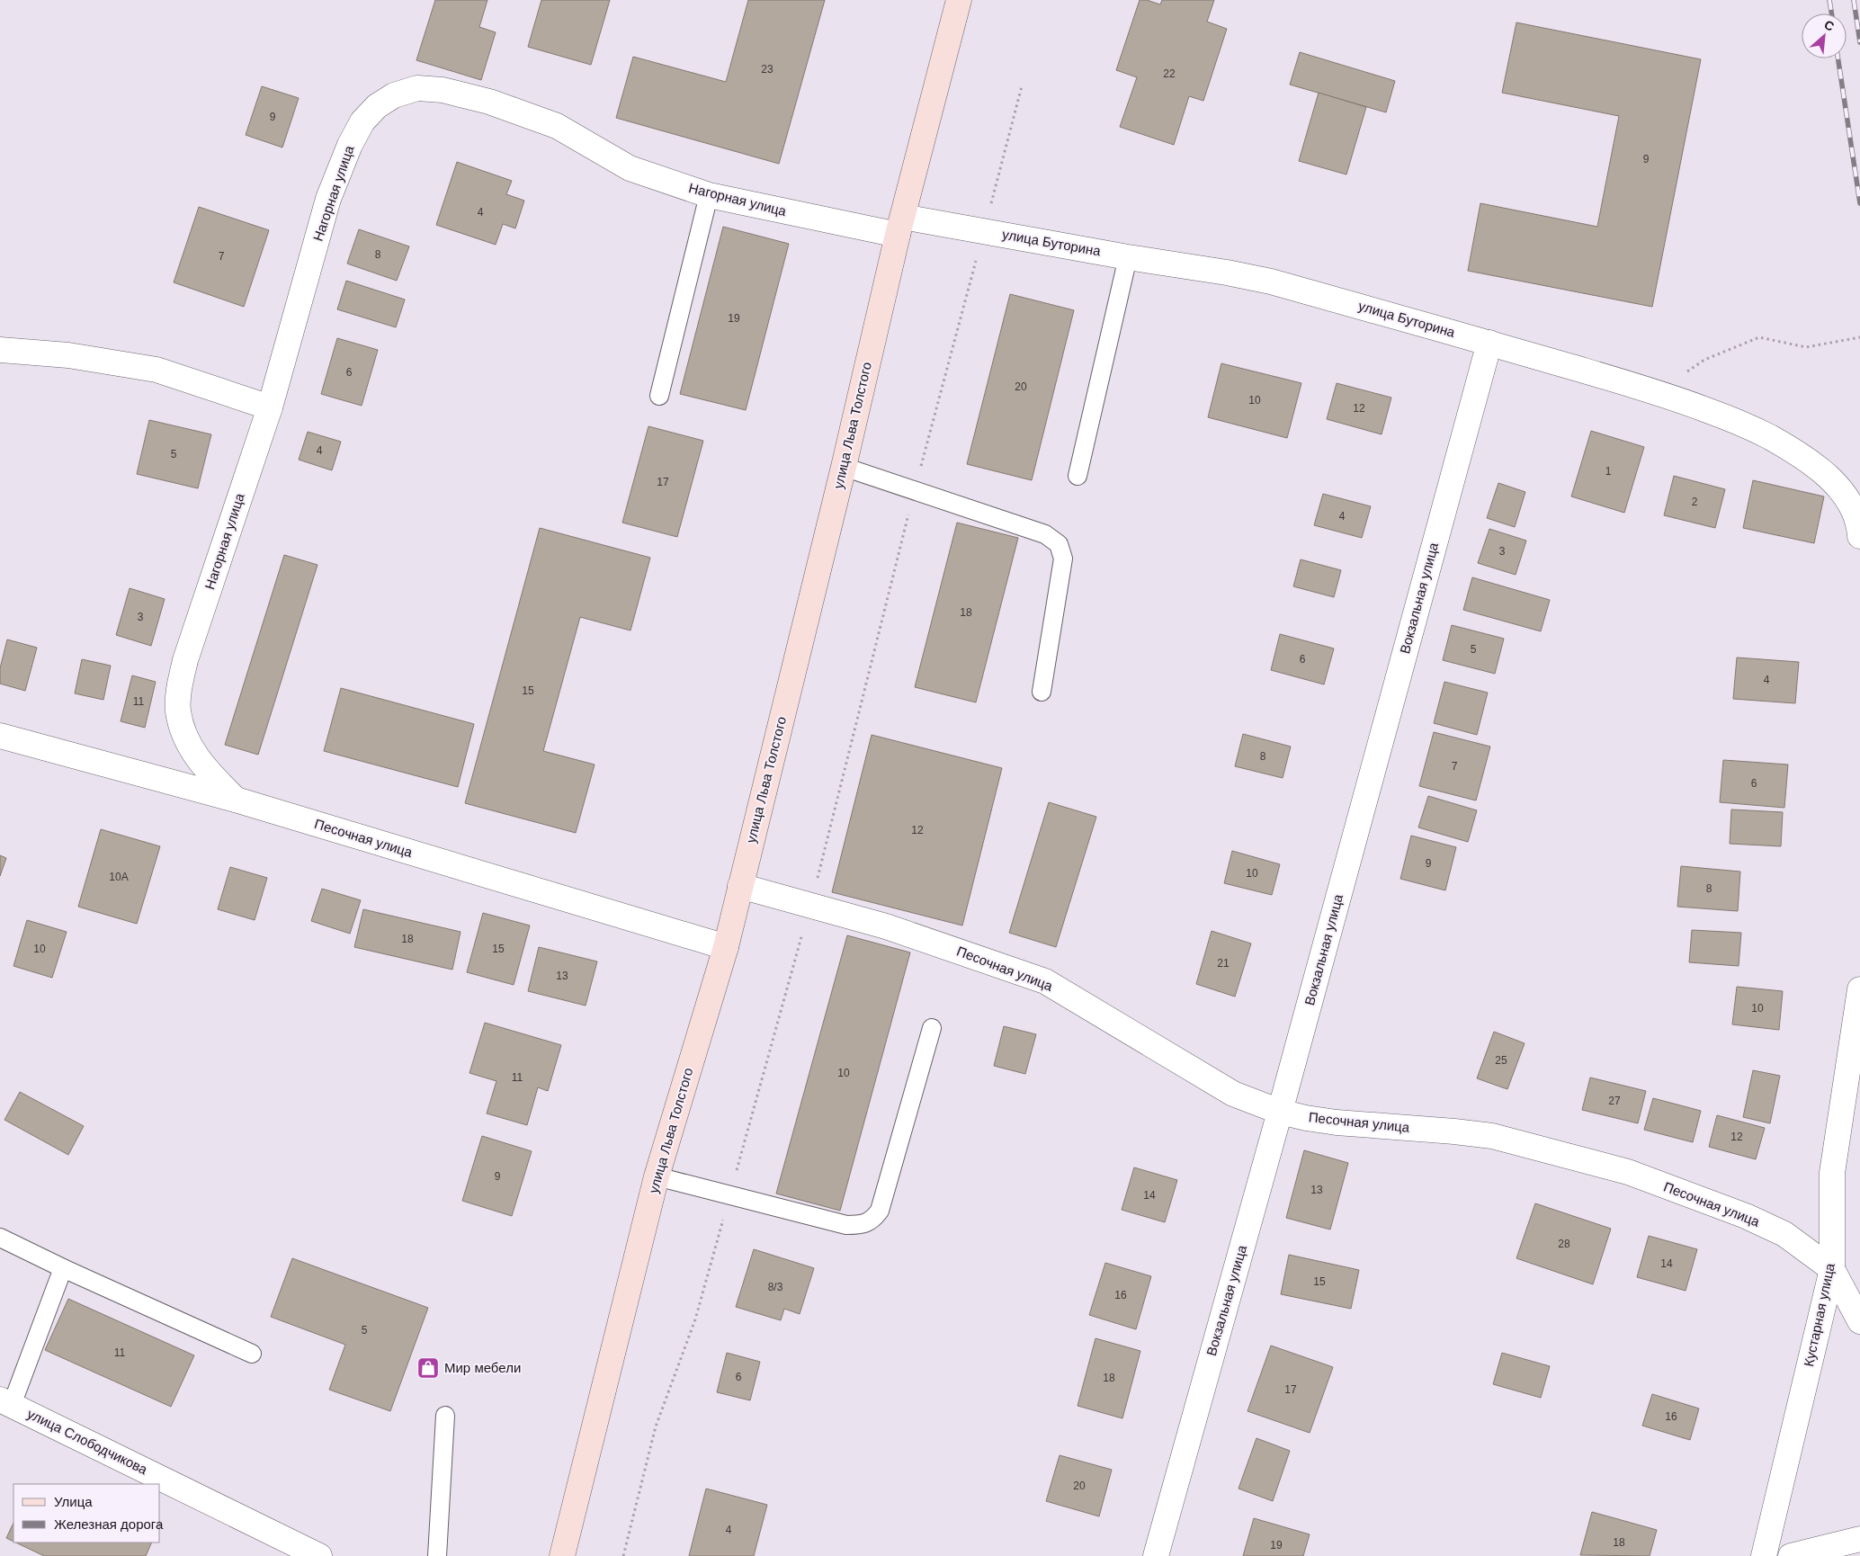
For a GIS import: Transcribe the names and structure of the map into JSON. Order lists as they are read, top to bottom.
{
  "streets": {
    "main road": ["улица Льва Толстого"],
    "street": [
      "Нагорная улица",
      "улица Буторина",
      "Вокзальная улица",
      "Песочная улица",
      "Кустарная улица",
      "улица Слободчикова"
    ]
  },
  "crossings": [
    ["Нагорная улица", "улица Буторина"],
    ["Нагорная улица", "улица Льва Толстого"],
    ["Нагорная улица", "Песочная улица"],
    ["улица Буторина", "улица Льва Толстого"],
    ["улица Буторина", "Вокзальная улица"],
    ["улица Льва Толстого", "Песочная улица"],
    ["Вокзальная улица", "Песочная улица"],
    ["Песочная улица", "Кустарная улица"]
  ],
  "places": {
    "shop": ["Мир мебели"]
  },
  "house_numbers": [
    "23",
    "22",
    "9",
    "9",
    "4",
    "8",
    "7",
    "19",
    "6",
    "20",
    "10",
    "12",
    "4",
    "5",
    "1",
    "17",
    "2",
    "4",
    "3",
    "18",
    "3",
    "5",
    "6",
    "4",
    "15",
    "11",
    "8",
    "7",
    "6",
    "12",
    "9",
    "10",
    "10А",
    "8",
    "18",
    "10",
    "15",
    "21",
    "13",
    "10",
    "25",
    "10",
    "11",
    "27",
    "12",
    "9",
    "13",
    "14",
    "28",
    "14",
    "15",
    "8/3",
    "16",
    "5",
    "11",
    "6",
    "18",
    "17",
    "16",
    "20",
    "4",
    "18",
    "19"
  ],
  "legend": ["Улица", "Железная дорога"],
  "north": "top right"
}
